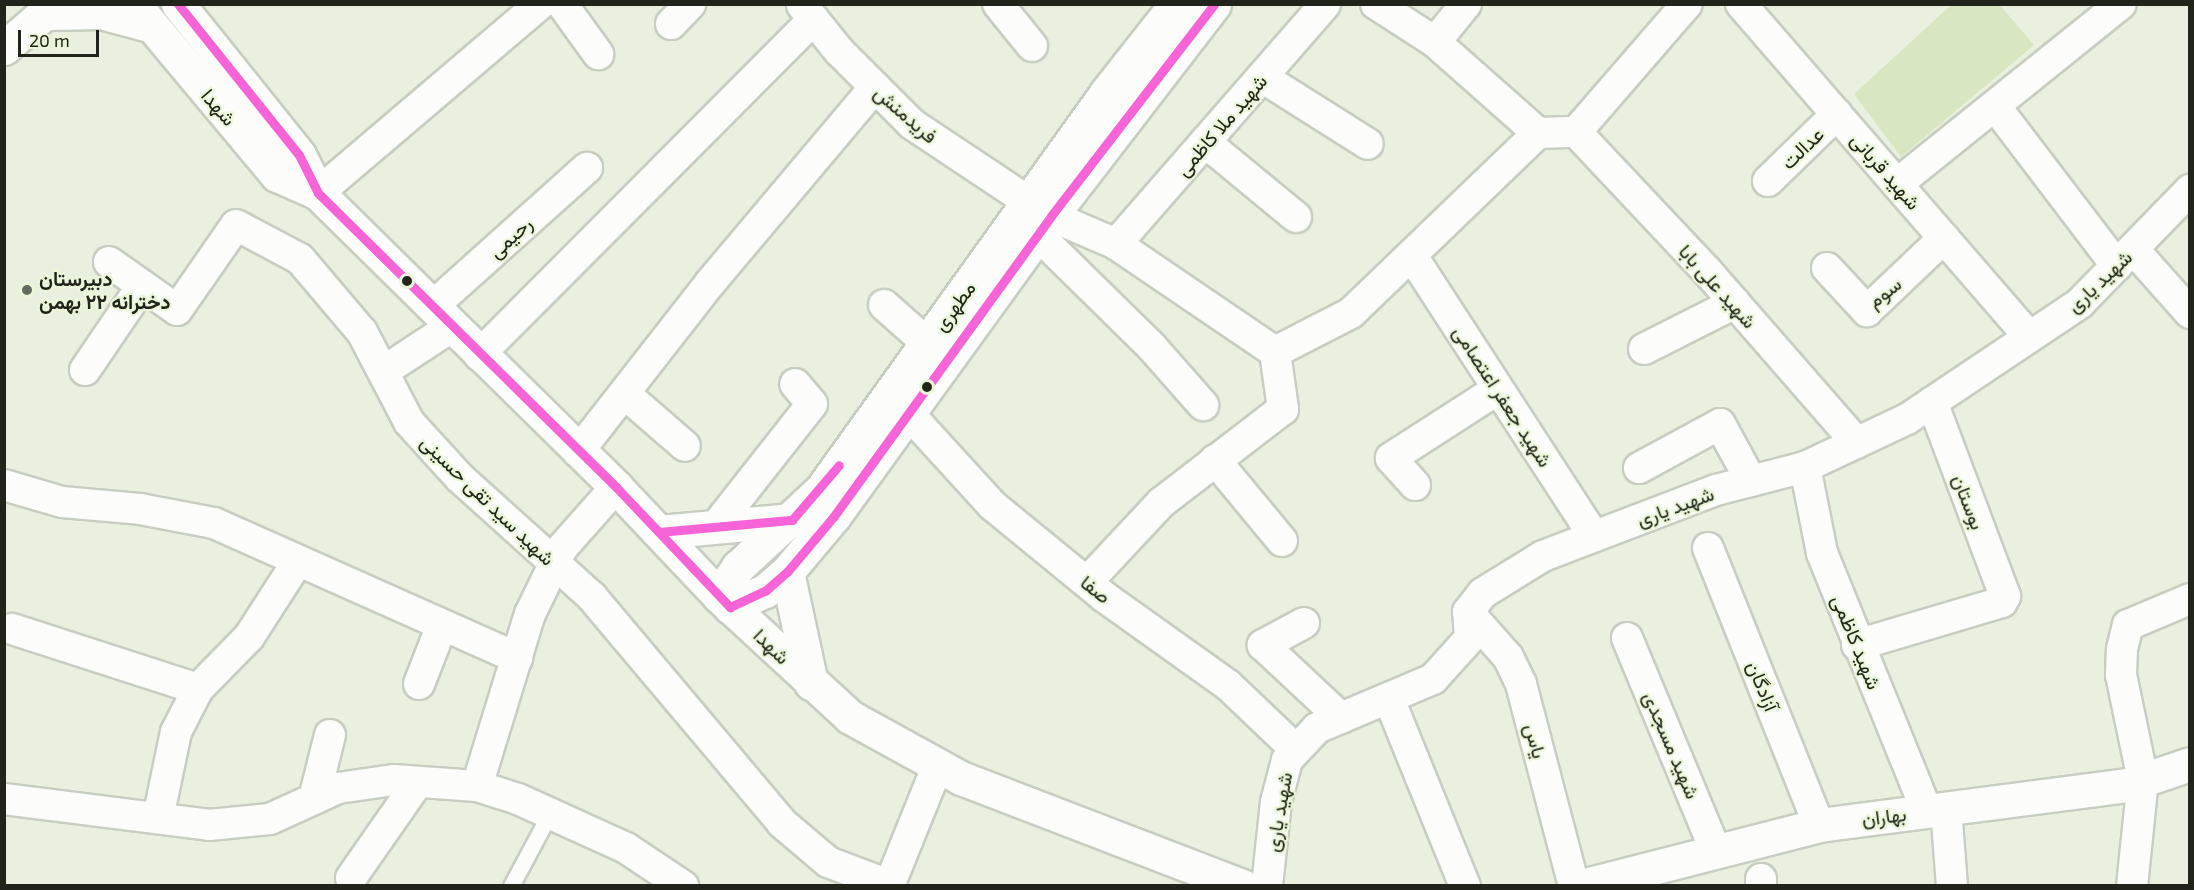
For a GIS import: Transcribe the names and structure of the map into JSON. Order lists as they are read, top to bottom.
{
  "streets": {
    "main road": ["شهدا", "مطهری", "بهاران"],
    "street": [
      "فریدمنش",
      "شهید ملا کاظمی",
      "عدالت",
      "شهید قربانی",
      "رحیمی",
      "شهید یاری",
      "شهید علی بابا",
      "سوم",
      "شهید جعفر اعتصامی",
      "شهید سید تقی حسینی",
      "بوستان",
      "صفا",
      "شهید کاظمی",
      "آزادگان",
      "یاس",
      "شهید مسجدی"
    ]
  },
  "crossings": [
    ["شهدا", "رحیمی"],
    ["شهدا", "مطهری"],
    ["فریدمنش", "مطهری"],
    ["عدالت", "شهید قربانی"],
    ["شهید قربانی", "شهید یاری"],
    ["شهید قربانی", "سوم"],
    ["رحیمی", "شهید سید تقی حسینی"],
    ["شهید یاری", "شهید علی بابا"],
    ["شهید یاری", "شهید جعفر اعتصامی"],
    ["شهید یاری", "بوستان"],
    ["شهید یاری", "صفا"],
    ["شهید یاری", "شهید کاظمی"],
    ["شهید یاری", "یاس"],
    ["مطهری", "صفا"],
    ["بوستان", "شهید کاظمی"],
    ["شهید کاظمی", "بهاران"],
    ["آزادگان", "بهاران"],
    ["شهید مسجدی", "بهاران"]
  ],
  "places": ["دبیرستان دخترانه ۲۲ بهمن"],
  "scale_bar": "20 m"
}
